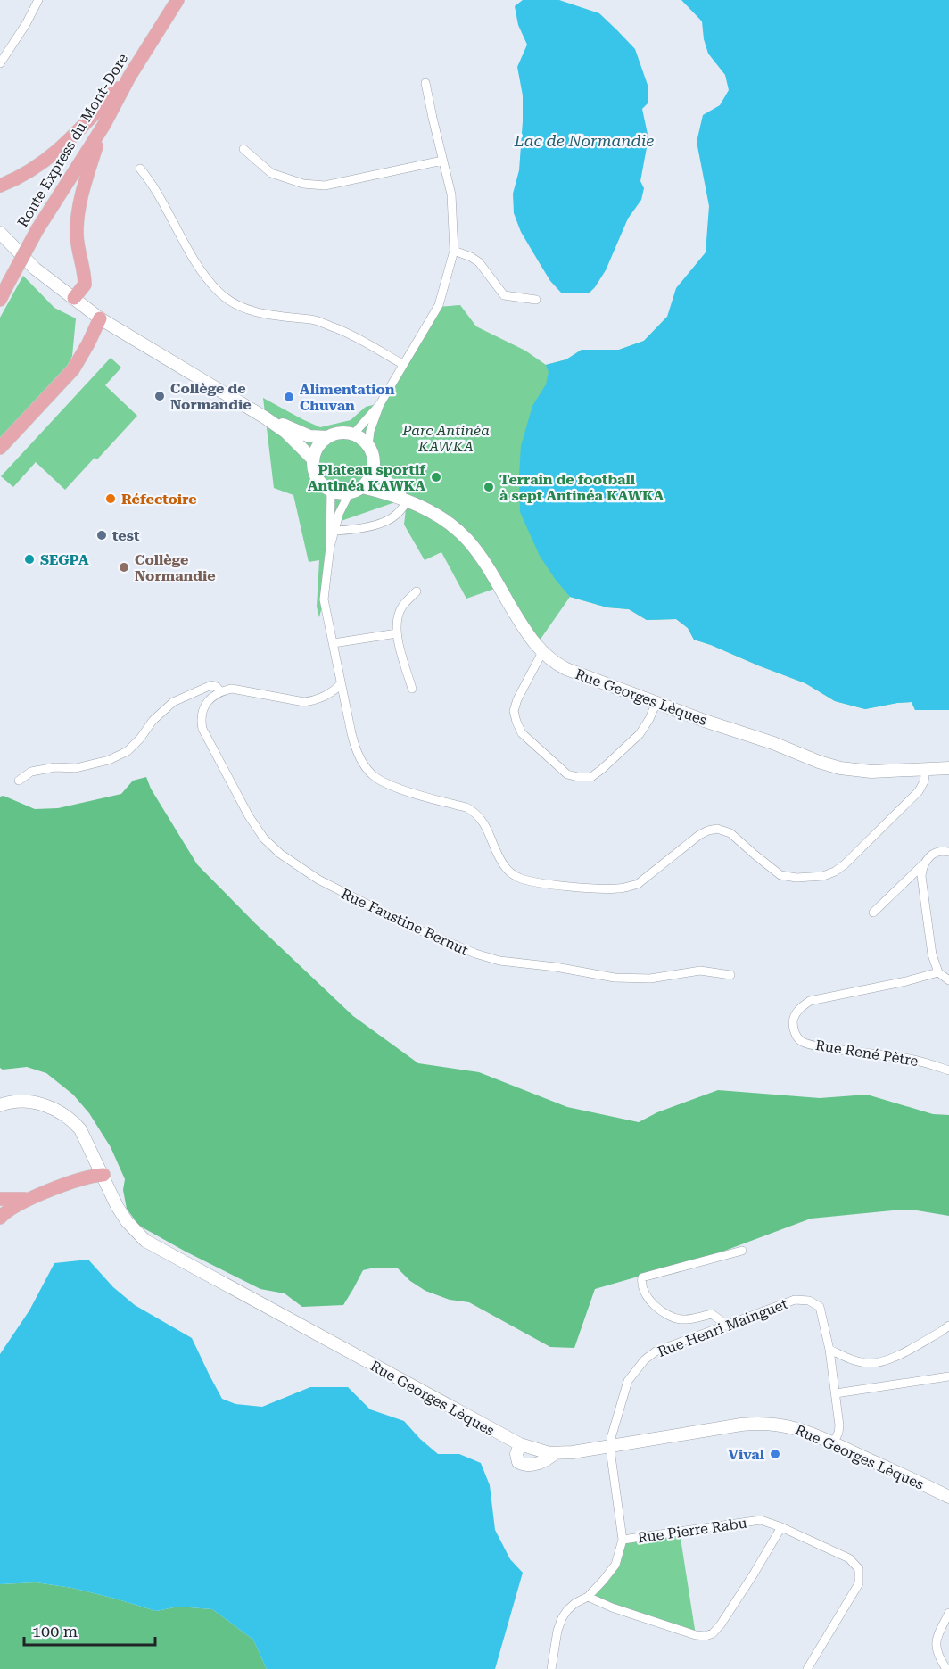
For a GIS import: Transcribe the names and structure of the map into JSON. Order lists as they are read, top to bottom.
{
  "streets": {
    "main road": ["Route Express du Mont-Dore", "Rue Georges Lèques"],
    "street": [
      "Rue Faustine Bernut",
      "Rue René Pètre",
      "Rue Henri Mainguet",
      "Rue Pierre Rabu"
    ]
  },
  "crossings": [
    ["Rue Georges Lèques", "Rue Henri Mainguet"],
    ["Rue Henri Mainguet", "Rue Pierre Rabu"]
  ],
  "water": ["Lac de Normandie"],
  "parks": ["Parc Antinéa KAWKA"],
  "places": [
    "Collège de Normandie",
    "Alimentation Chuvan",
    "Plateau sportif Antinéa KAWKA",
    "Terrain de football à sept Antinéa KAWKA",
    "Réfectoire",
    "test",
    "SEGPA",
    "Collège Normandie",
    "Vival"
  ],
  "scale_bar": "100 m"
}
